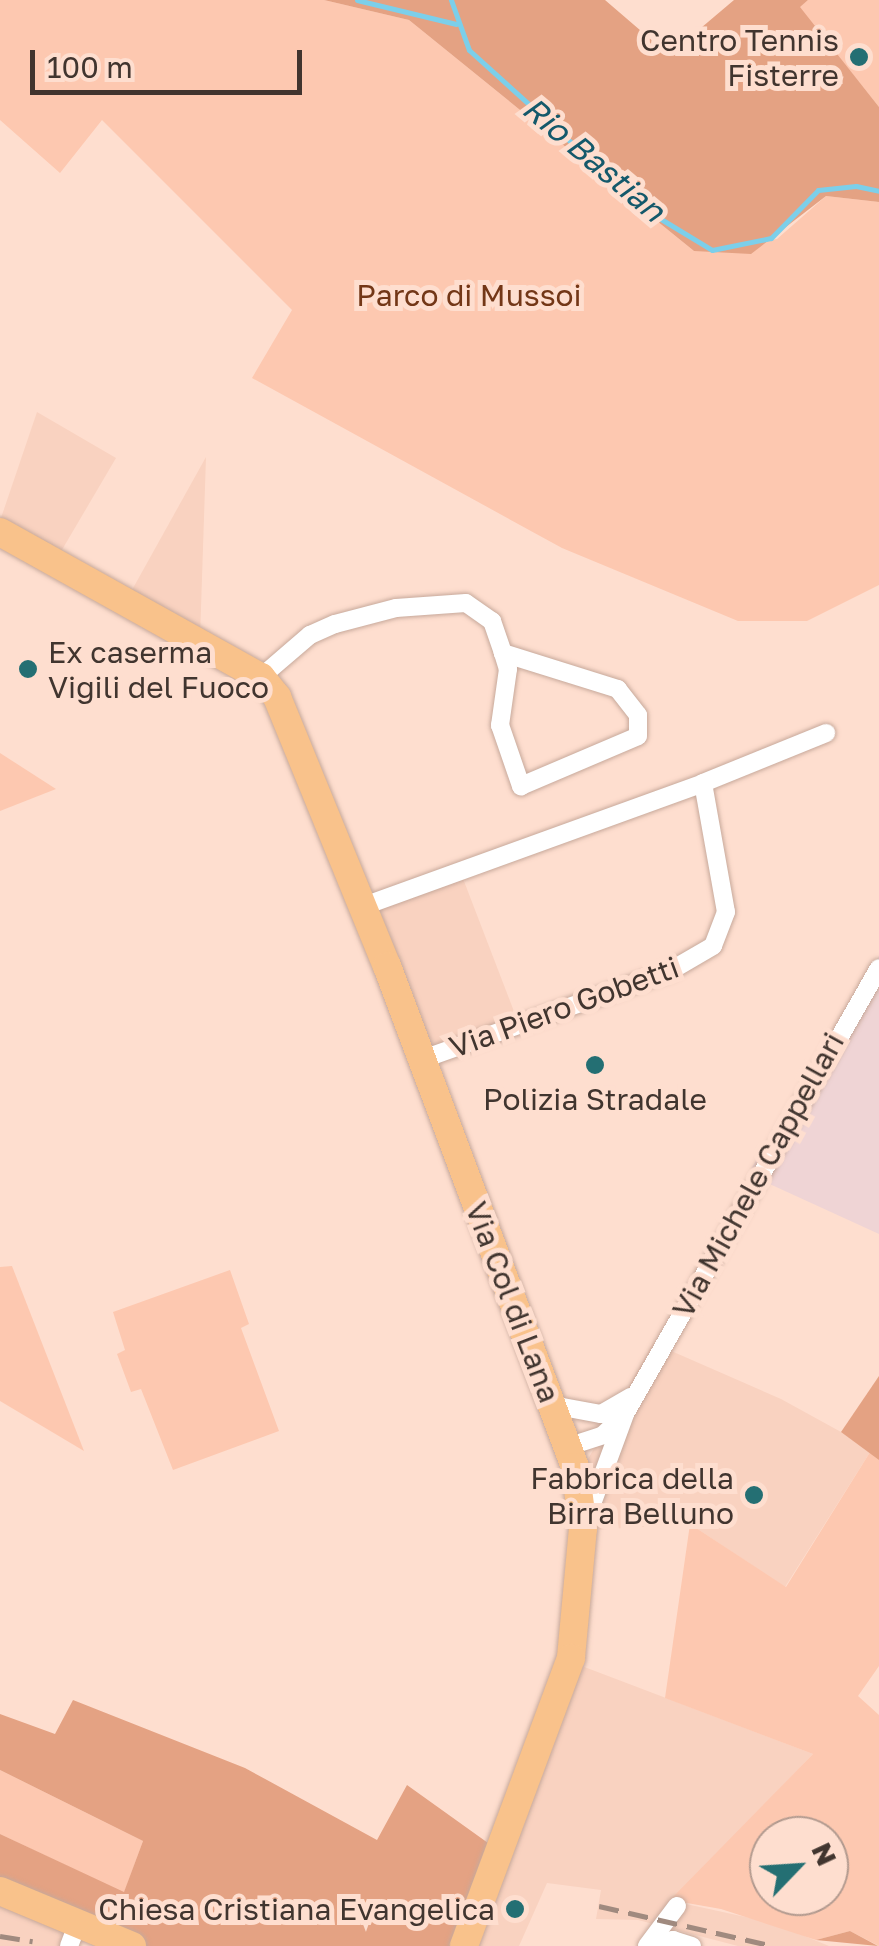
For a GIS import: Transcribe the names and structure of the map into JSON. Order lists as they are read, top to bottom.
{
  "streets": {
    "main road": ["Via Col di Lana"],
    "street": ["Via Piero Gobetti", "Via Michele Cappellari"]
  },
  "crossings": [
    ["Via Piero Gobetti", "Via Col di Lana"],
    ["Via Michele Cappellari", "Via Col di Lana"]
  ],
  "water": ["Rio Bastian"],
  "parks": ["Parco di Mussoi"],
  "places": [
    "Centro Tennis Fisterre",
    "Ex caserma Vigili del Fuoco",
    "Polizia Stradale",
    "Fabbrica della Birra Belluno",
    "Chiesa Cristiana Evangelica"
  ],
  "scale_bar": "100 m",
  "north": "top right"
}
